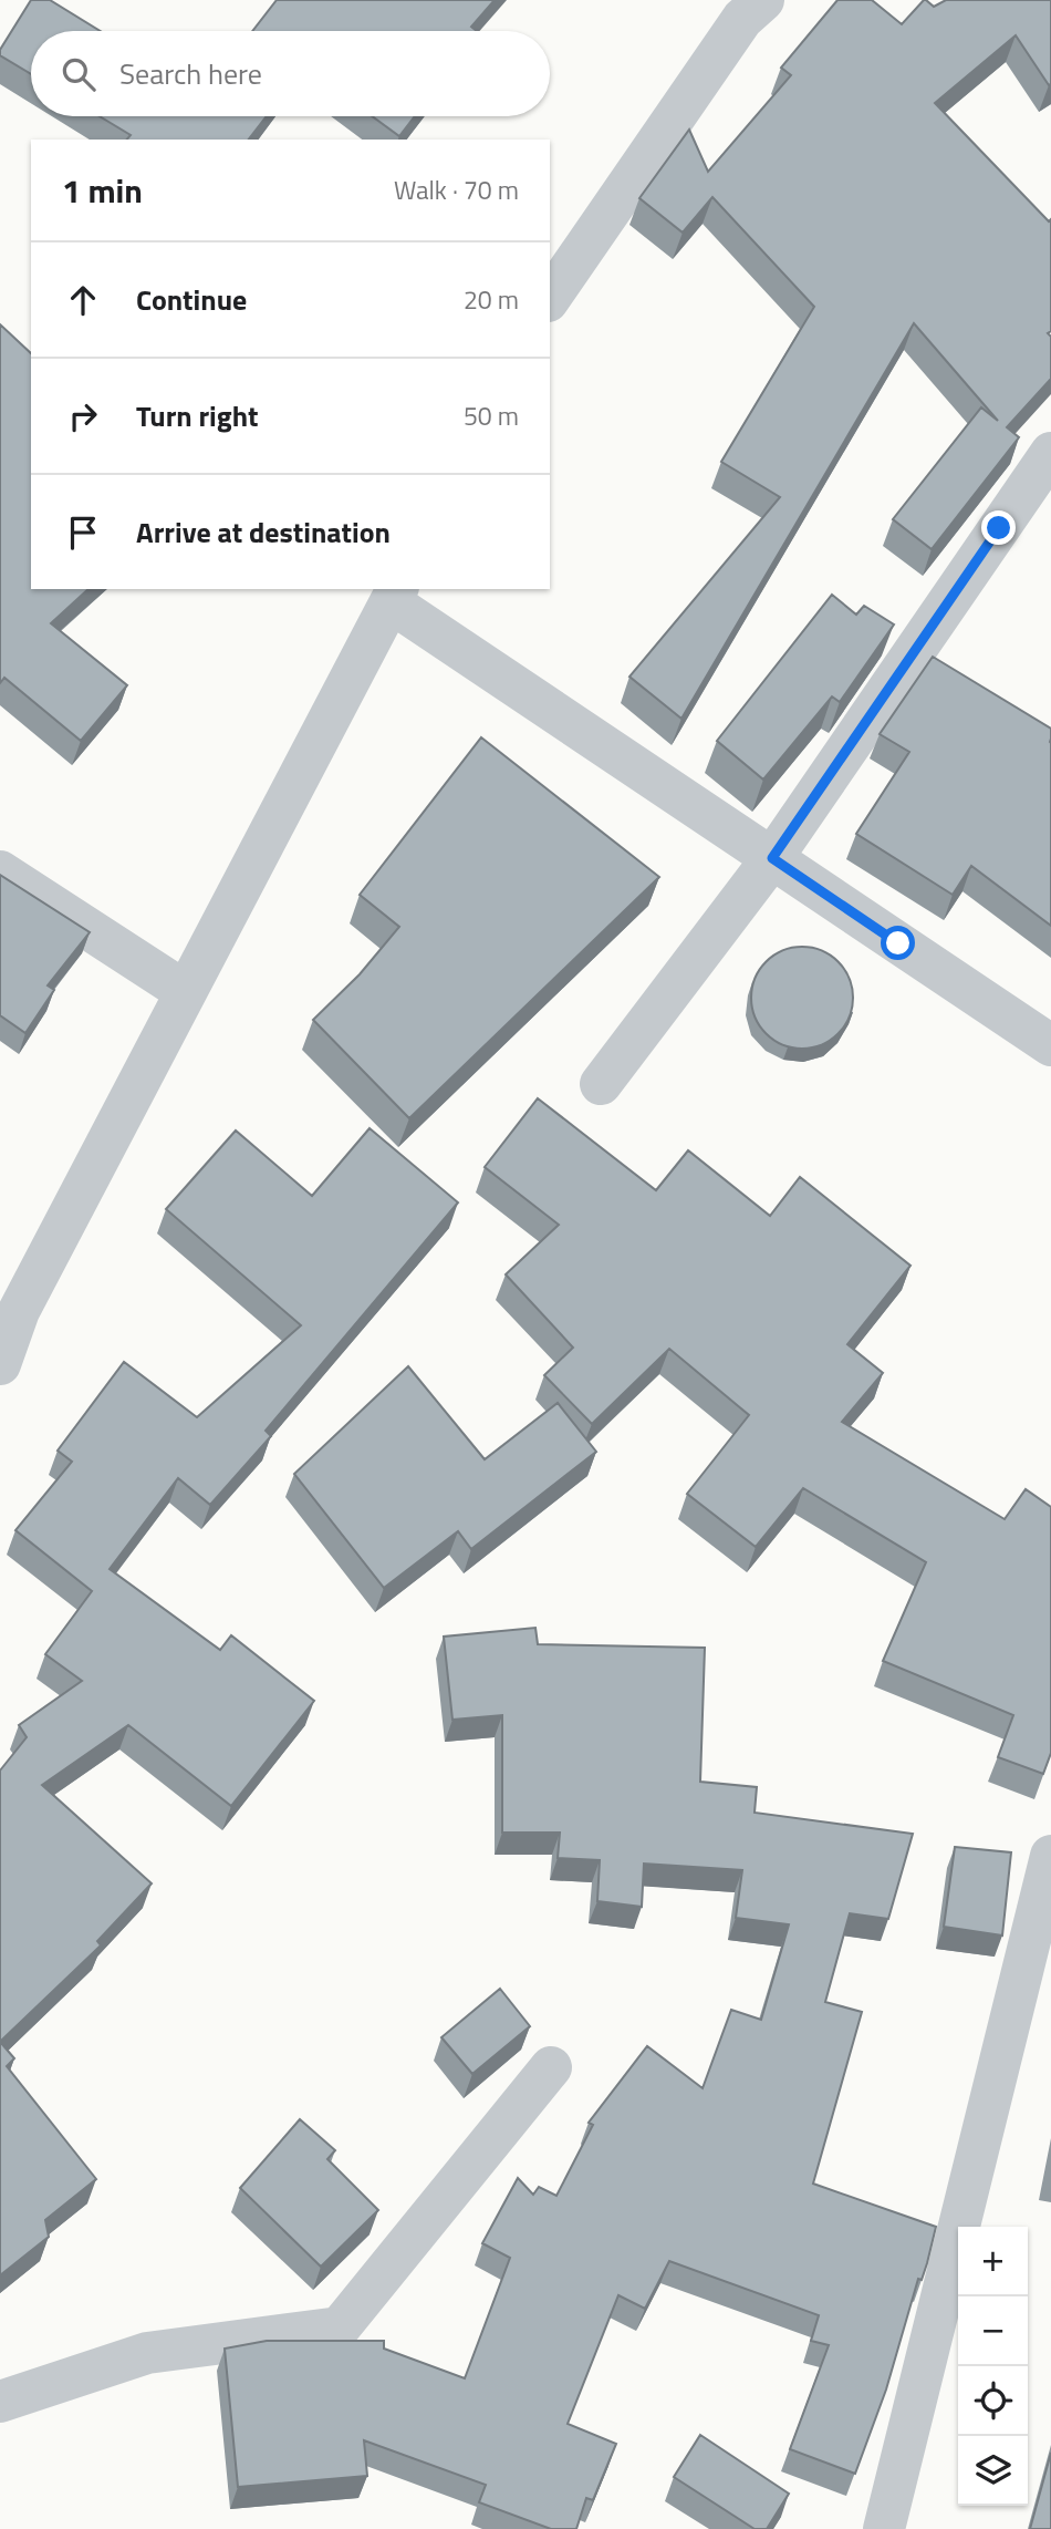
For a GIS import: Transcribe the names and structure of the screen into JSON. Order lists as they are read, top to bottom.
{
  "page": {
    "search": "Search here",
    "heading": ["1 min", "Walk · 70 m"],
    "list": [
      ["Continue", "20 m"],
      ["Turn right", "50 m"],
      "Arrive at destination"
    ],
    "map_buttons": ["+", "−"]
  }
}
